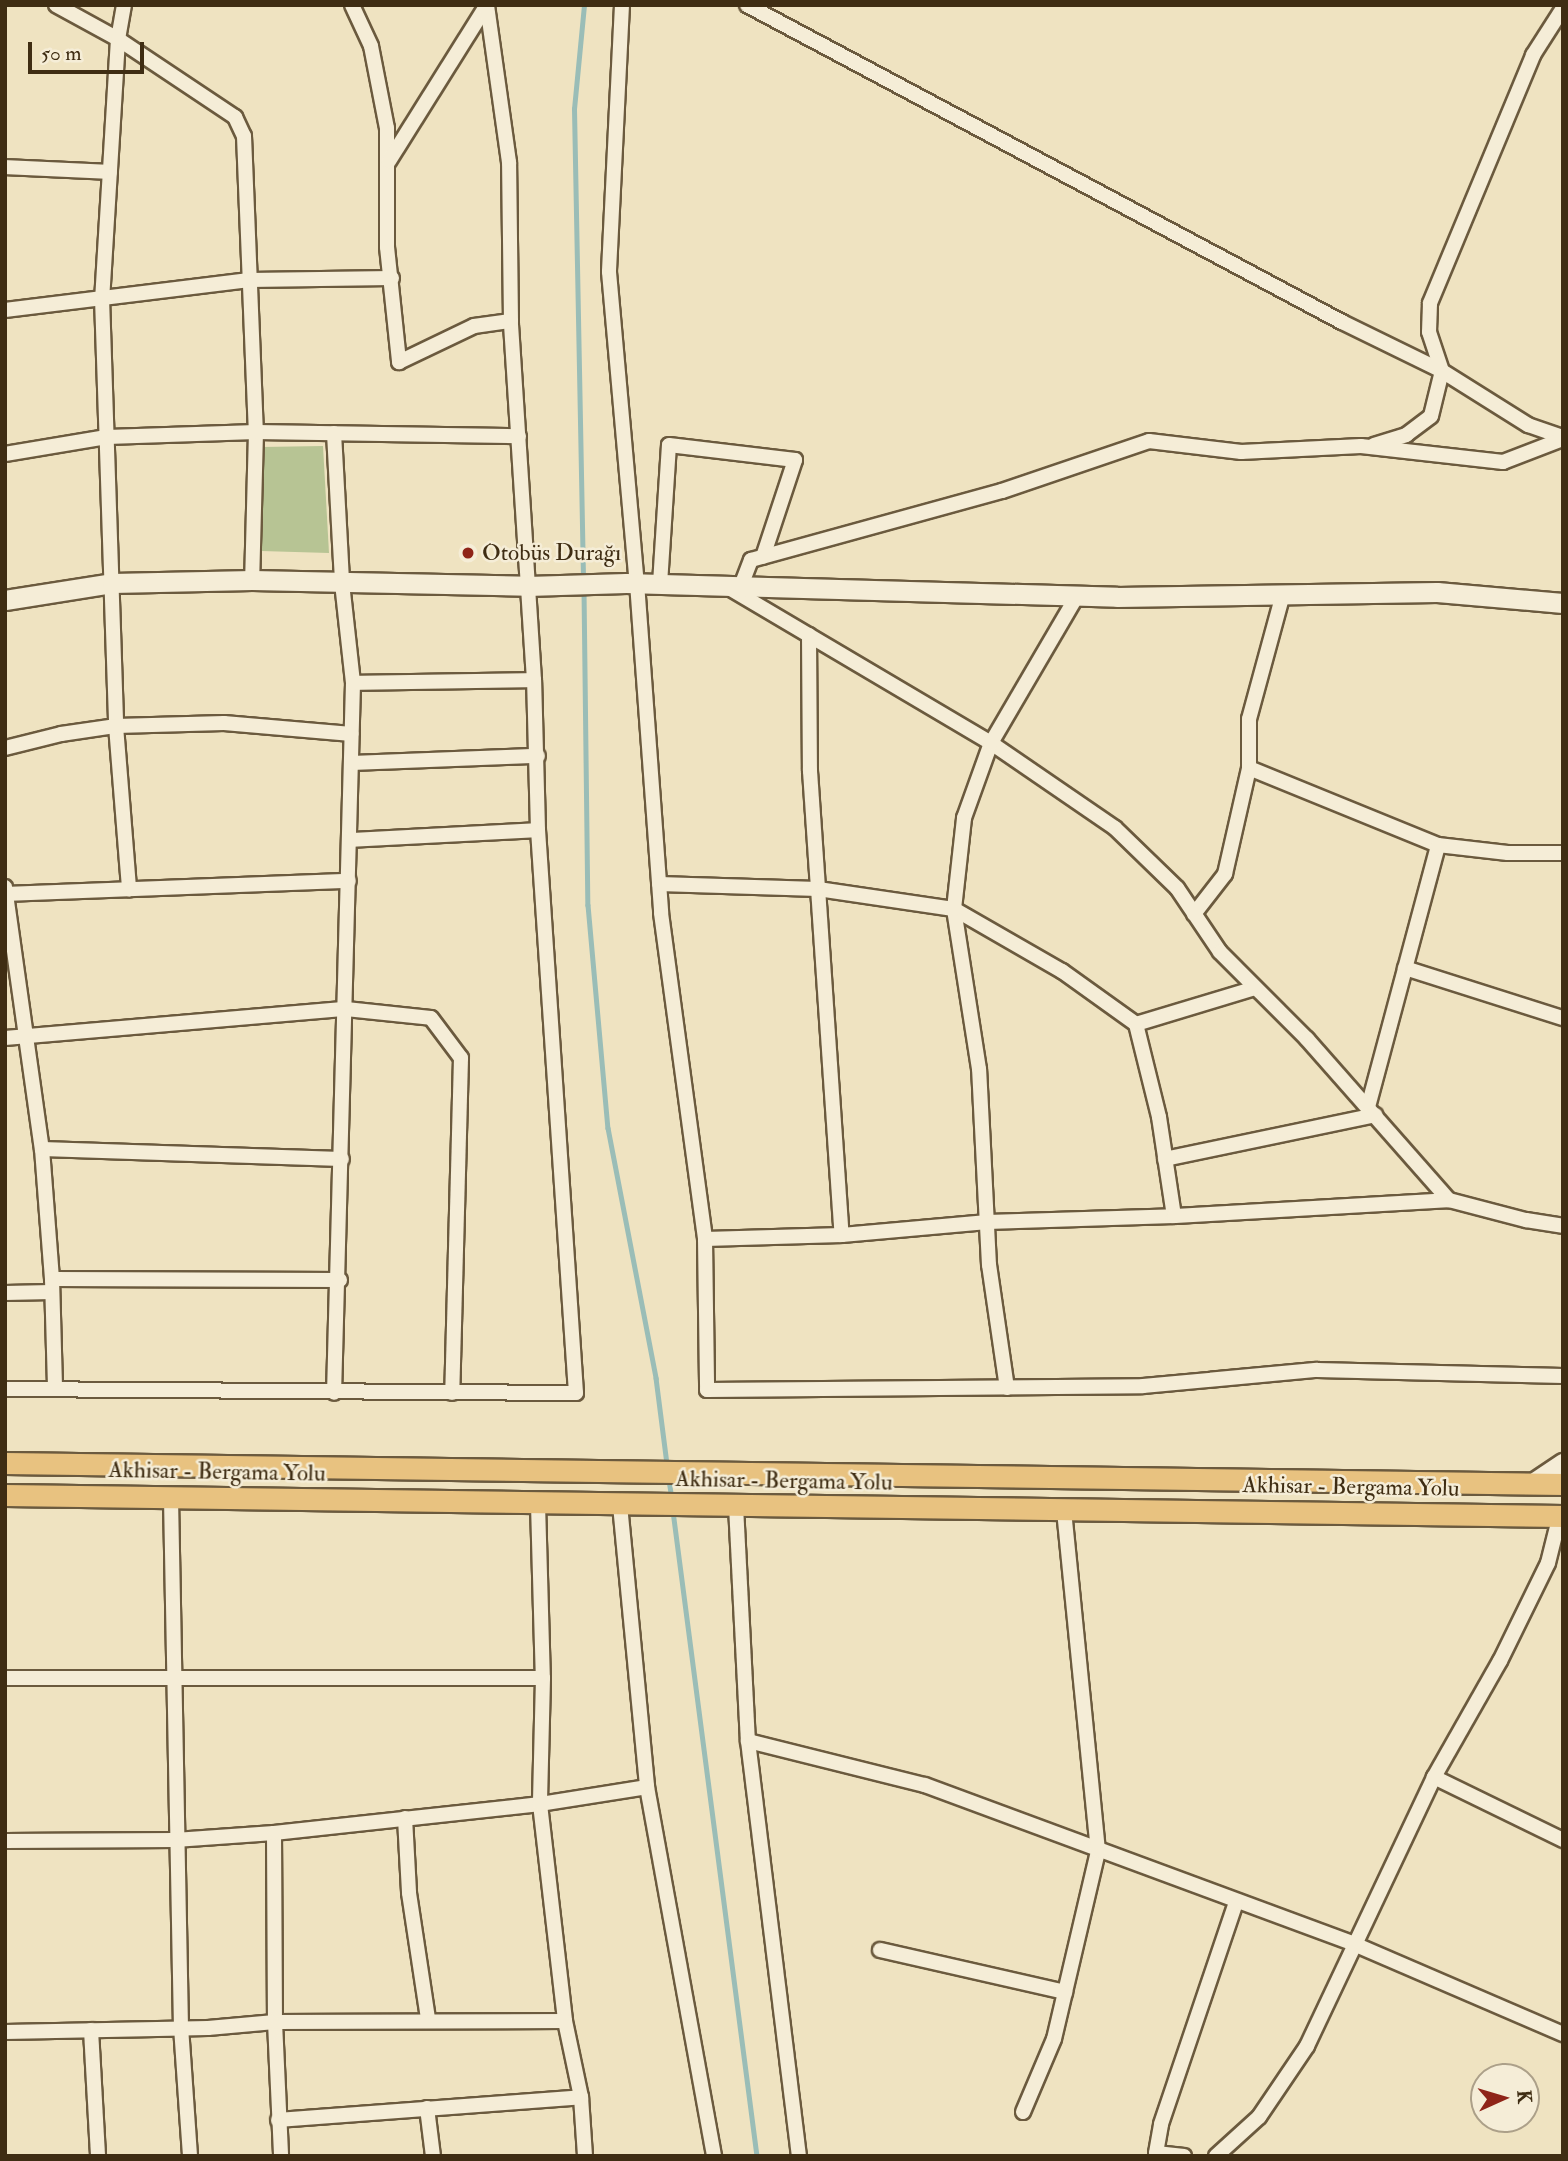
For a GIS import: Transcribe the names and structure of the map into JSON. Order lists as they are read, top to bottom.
{
  "streets": {
    "main road": ["Akhisar - Bergama Yolu"]
  },
  "places": ["Otobüs Durağı"],
  "scale_bar": "50 m",
  "north": "right"
}
